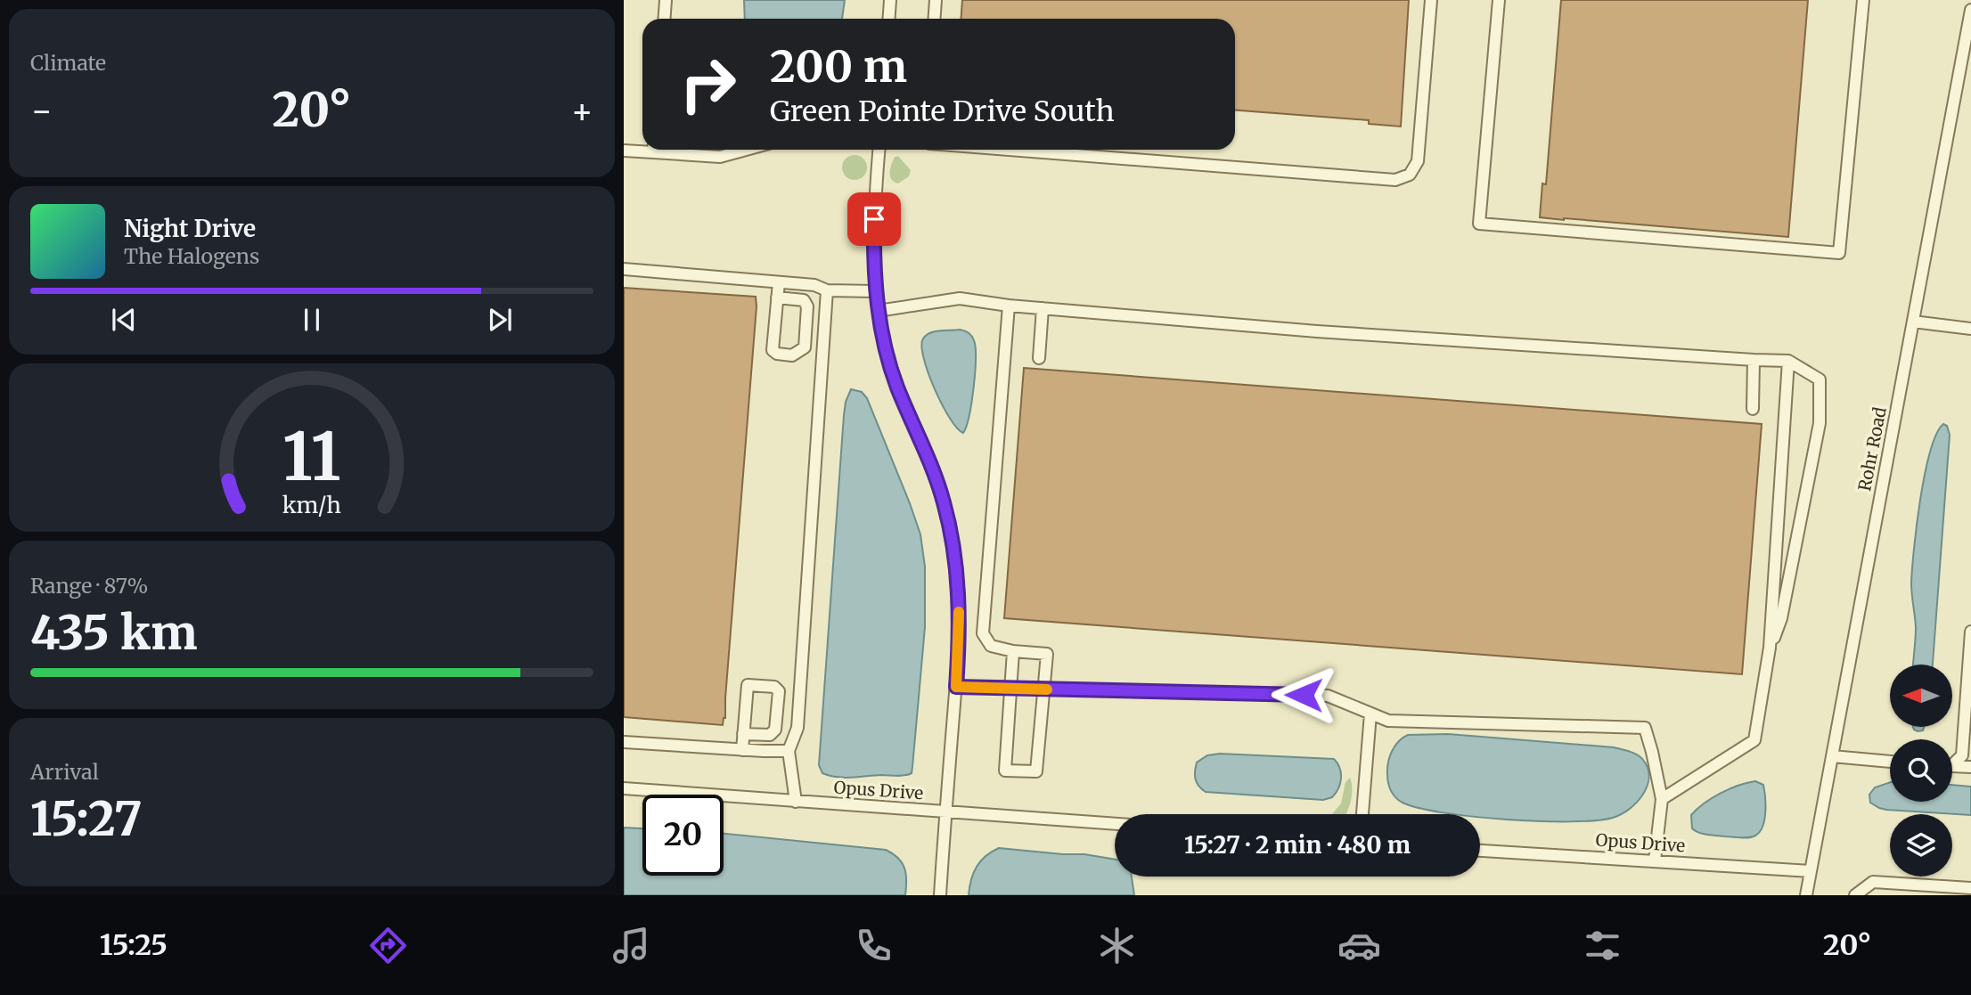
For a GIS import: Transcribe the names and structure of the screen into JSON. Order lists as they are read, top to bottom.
{
  "streets": {
    "street": ["Rohr Road", "Opus Drive"]
  },
  "crossings": [
    ["Rohr Road", "Opus Drive"]
  ],
  "north": "left",
  "page": {
    "tile": [
      "Climate",
      ["Range · 87%", "435 km"],
      ["Arrival", "15:27"]
    ],
    "turn": ["200 m", "Green Pointe Drive South"],
    "heat": ["−", "20°", "+"],
    "song": ["Night Drive", "The Halogens"],
    "limit": "20",
    "trip": "15:27 · 2 min · 480 m",
    "tabs": ["15:25", "20°"],
    "gauge": ["11", "km/h"]
  }
}
